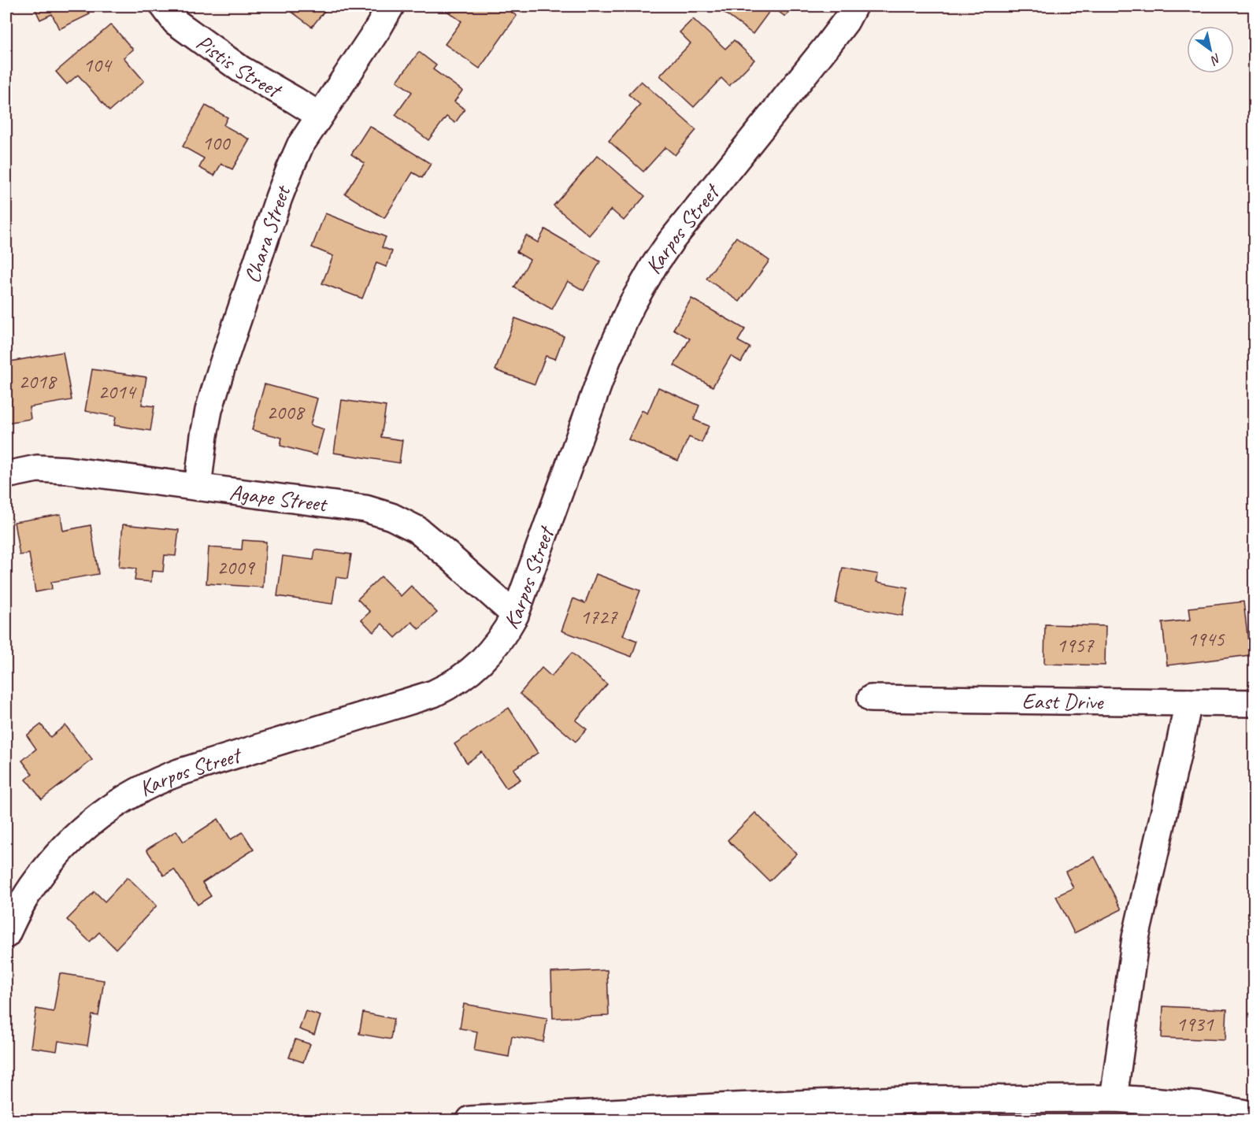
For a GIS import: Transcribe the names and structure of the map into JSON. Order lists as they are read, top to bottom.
{
  "streets": {
    "street": [
      "Pistis Street",
      "Karpos Street",
      "Chara Street",
      "Agape Street",
      "East Drive"
    ]
  },
  "crossings": [
    ["Pistis Street", "Chara Street"],
    ["Karpos Street", "Agape Street"],
    ["Chara Street", "Agape Street"]
  ],
  "house_numbers": [
    "104",
    "100",
    "2018",
    "2014",
    "2008",
    "2009",
    "1727",
    "1945",
    "1957",
    "1931"
  ],
  "north": "bottom right"
}
